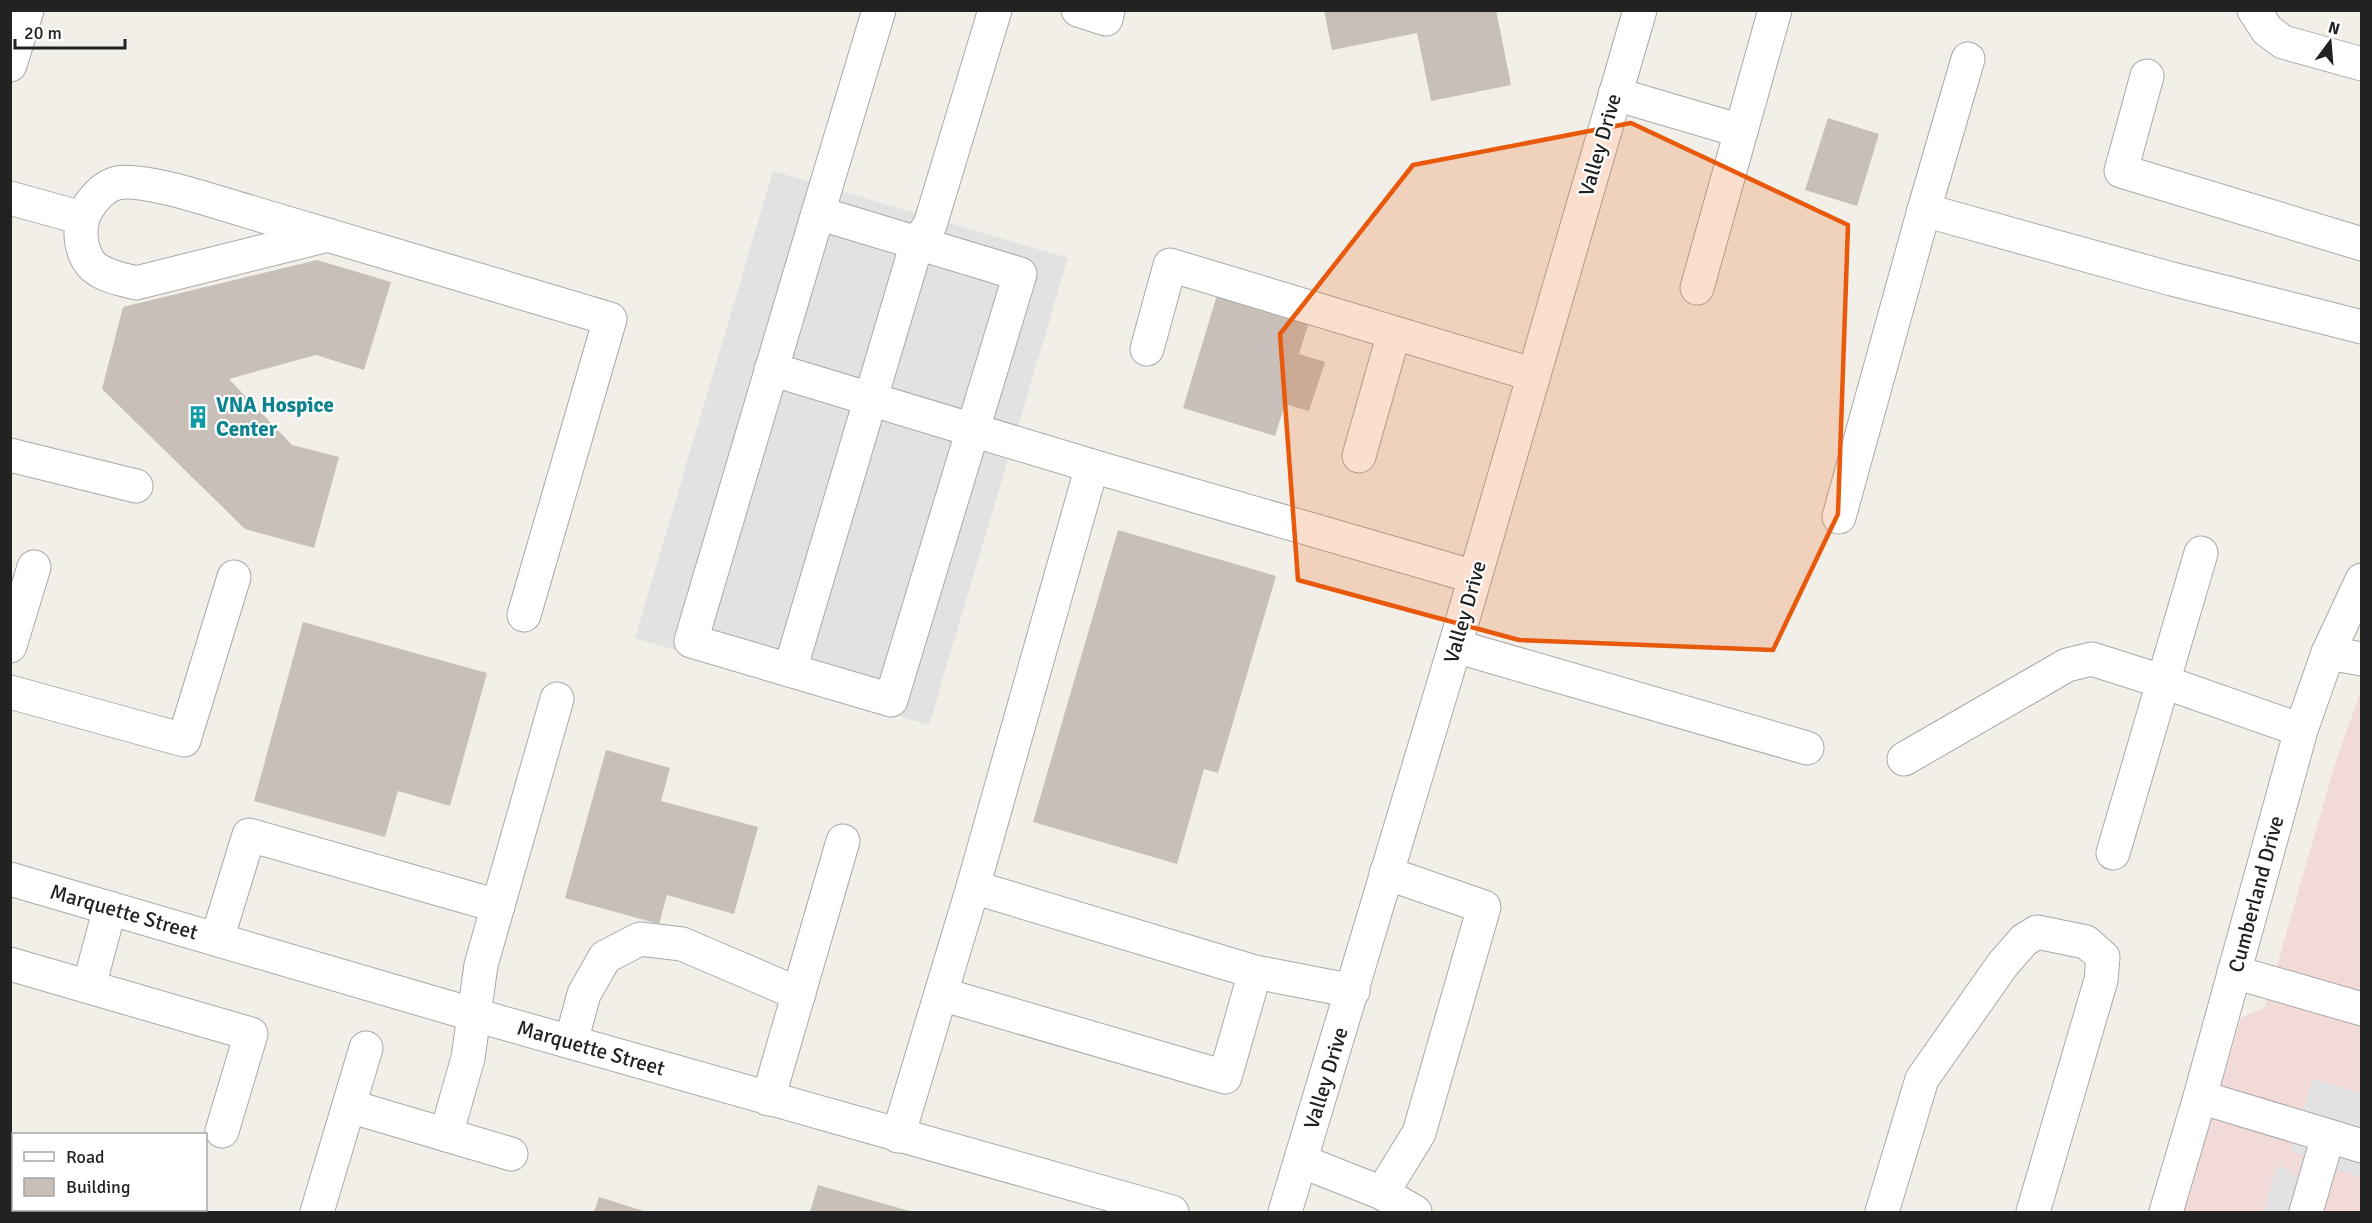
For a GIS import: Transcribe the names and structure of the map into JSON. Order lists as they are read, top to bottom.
{
  "streets": {
    "street": ["Valley Drive", "Cumberland Drive", "Marquette Street"]
  },
  "places": {
    "building": ["VNA Hospice Center"]
  },
  "legend": ["Road", "Building"],
  "scale_bar": "20 m",
  "north": "top"
}
